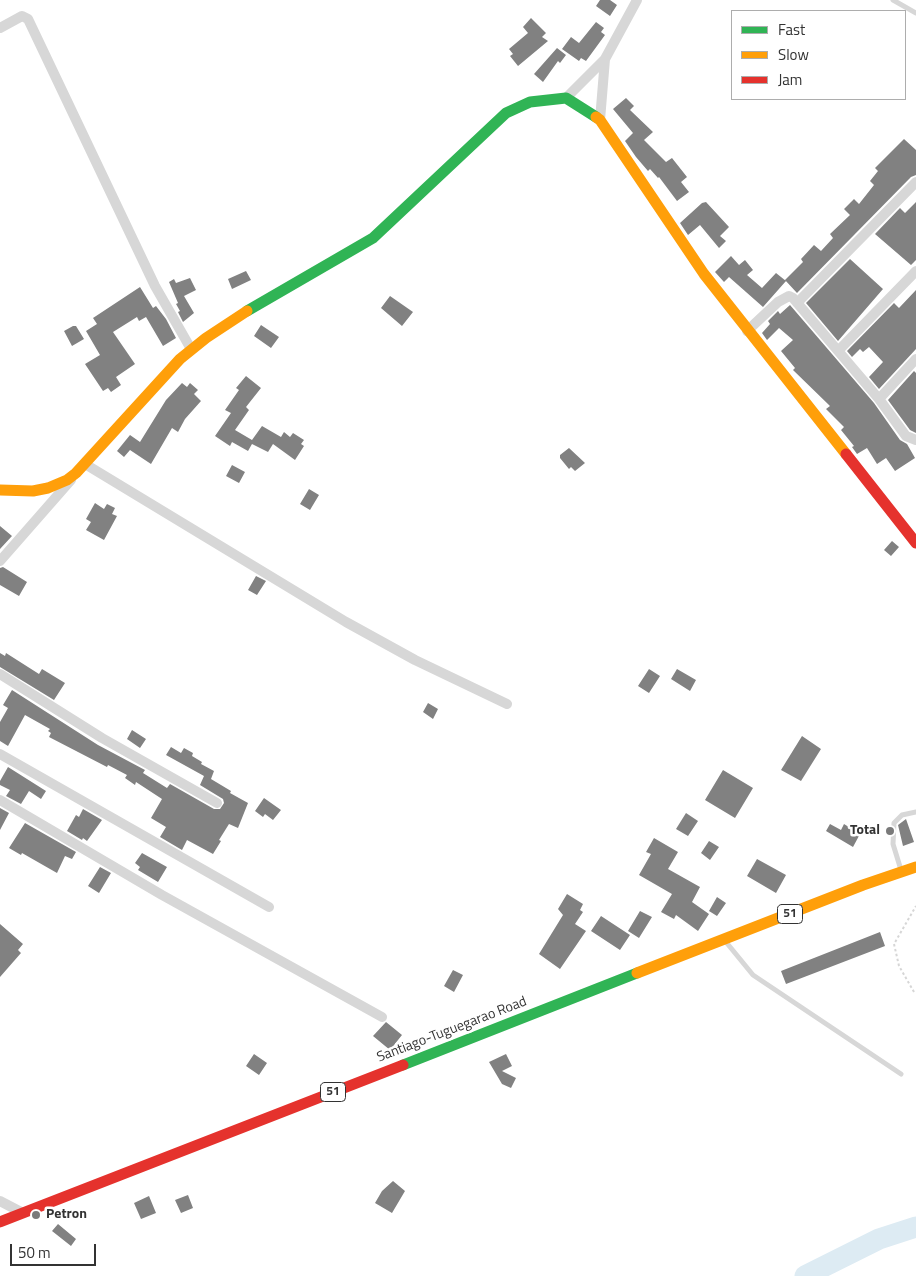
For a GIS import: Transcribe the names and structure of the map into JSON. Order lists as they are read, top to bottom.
{
  "streets": {
    "main road": ["51", "Santiago-Tuguegarao Road"]
  },
  "places": ["Total", "Petron"],
  "legend": ["Fast", "Slow", "Jam"],
  "scale_bar": "50 m"
}
